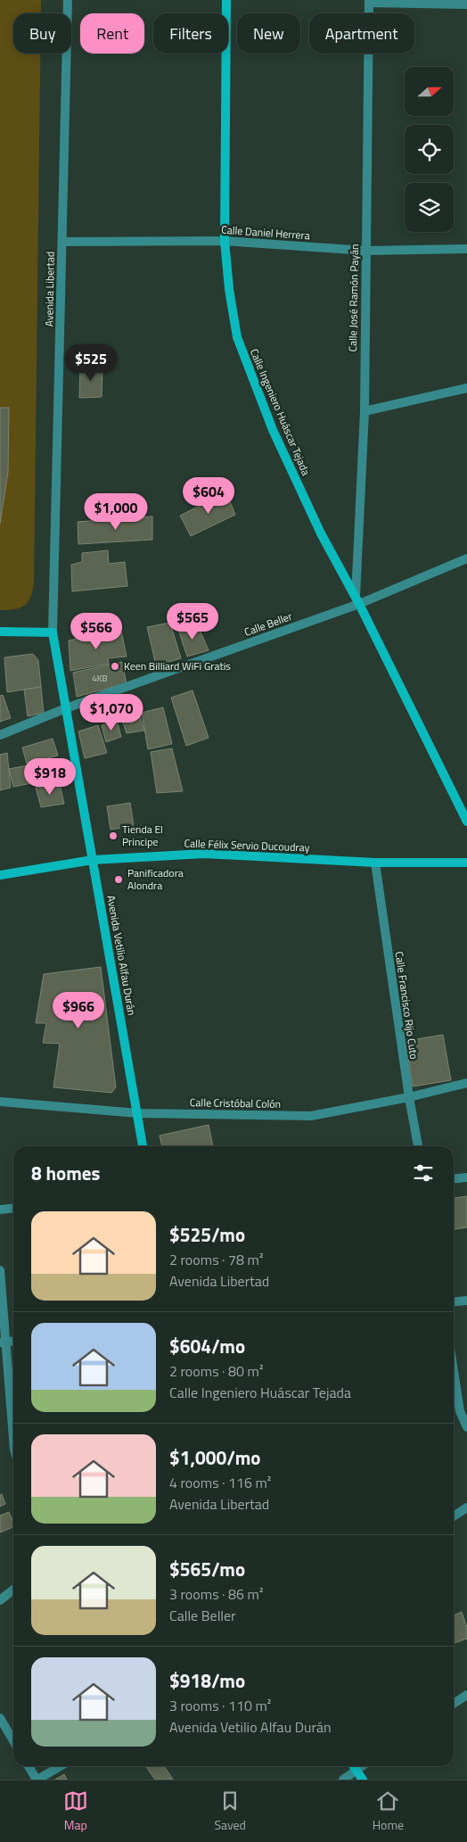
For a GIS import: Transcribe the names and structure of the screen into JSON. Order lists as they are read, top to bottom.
{
  "streets": {
    "main road": ["Calle Ingeniero Huáscar Tejada", "Calle Félix Servio Ducoudray", "Avenida Vetilio Alfau Durán"],
    "street": [
      "Calle Daniel Herrera",
      "Avenida Libertad",
      "Calle José Ramón Payán",
      "Calle Beller",
      "Calle Francisco Rijo Cuto",
      "Calle Cristóbal Colón"
    ]
  },
  "crossings": [
    ["Calle Daniel Herrera", "Avenida Libertad"],
    ["Calle Daniel Herrera", "Calle José Ramón Payán"],
    ["Calle Daniel Herrera", "Calle Ingeniero Huáscar Tejada"],
    ["Avenida Libertad", "Avenida Vetilio Alfau Durán"],
    ["Calle José Ramón Payán", "Calle Ingeniero Huáscar Tejada"],
    ["Calle José Ramón Payán", "Calle Beller"],
    ["Calle Ingeniero Huáscar Tejada", "Calle Beller"],
    ["Calle Beller", "Avenida Vetilio Alfau Durán"],
    ["Calle Félix Servio Ducoudray", "Avenida Vetilio Alfau Durán"],
    ["Calle Félix Servio Ducoudray", "Calle Francisco Rijo Cuto"],
    ["Avenida Vetilio Alfau Durán", "Calle Cristóbal Colón"],
    ["Calle Francisco Rijo Cuto", "Calle Cristóbal Colón"]
  ],
  "places": ["Keen Billiard WiFi Gratis", "Tienda El Principe", "Panificadora Alondra"],
  "house_numbers": ["4KB"],
  "north": "right",
  "page": {
    "chip": [
      "Buy",
      "Rent",
      "Filters",
      "New",
      "Apartment"
    ],
    "price": [
      "$525",
      "$604",
      "$1,000",
      "$565",
      "$566",
      "$1,070",
      "$918",
      "$966"
    ],
    "heading": "8 homes",
    "list": [
      {
        "name": "$525/mo",
        "note": "2 rooms · 78 m² · Avenida Libertad"
      },
      {
        "name": "$604/mo",
        "note": "2 rooms · 80 m² · Calle Ingeniero Huáscar Tejada"
      },
      {
        "name": "$1,000/mo",
        "note": "4 rooms · 116 m² · Avenida Libertad"
      },
      {
        "name": "$565/mo",
        "note": "3 rooms · 86 m² · Calle Beller"
      },
      {
        "name": "$918/mo",
        "note": "3 rooms · 110 m² · Avenida Vetilio Alfau Durán"
      }
    ],
    "tabs": ["Map", "Saved", "Home"]
  }
}
